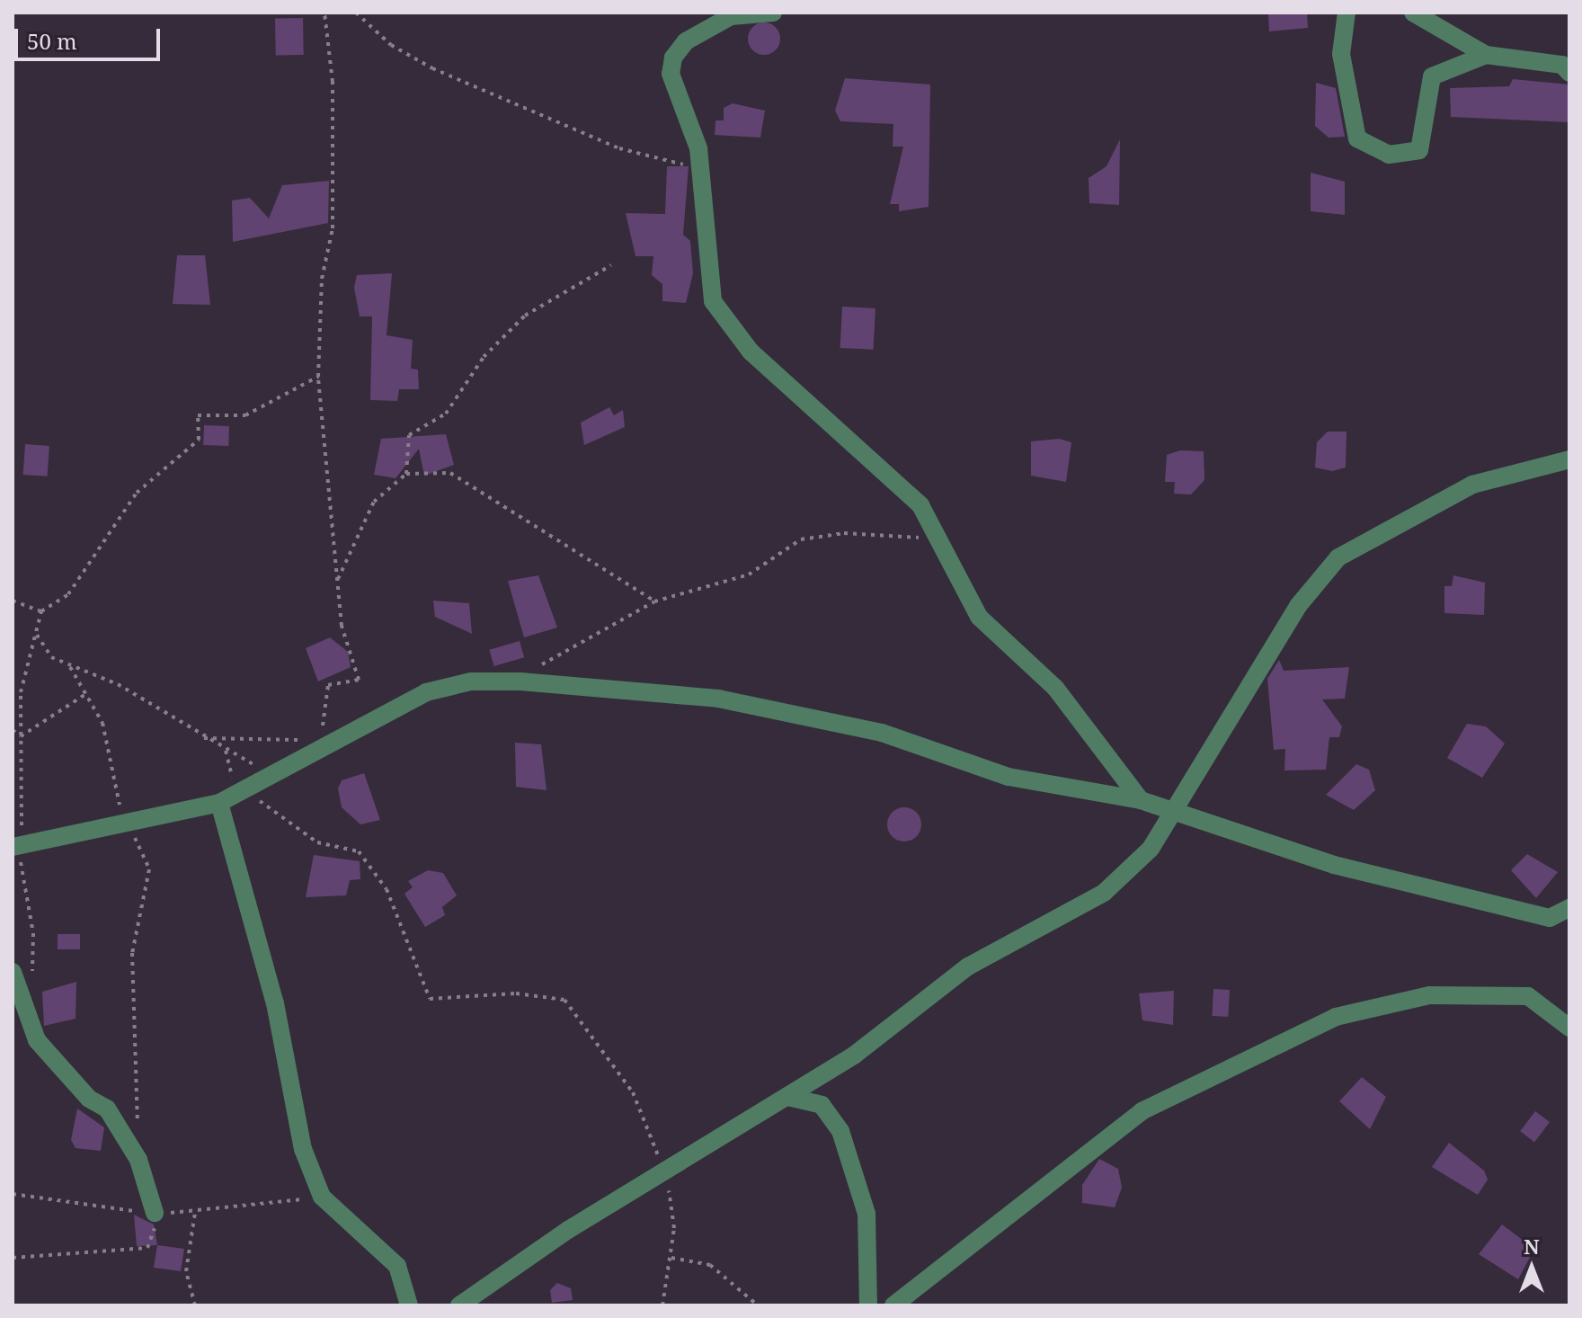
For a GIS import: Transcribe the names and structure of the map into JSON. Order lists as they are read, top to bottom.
{
  "scale_bar": "50 m",
  "north": "top"
}
